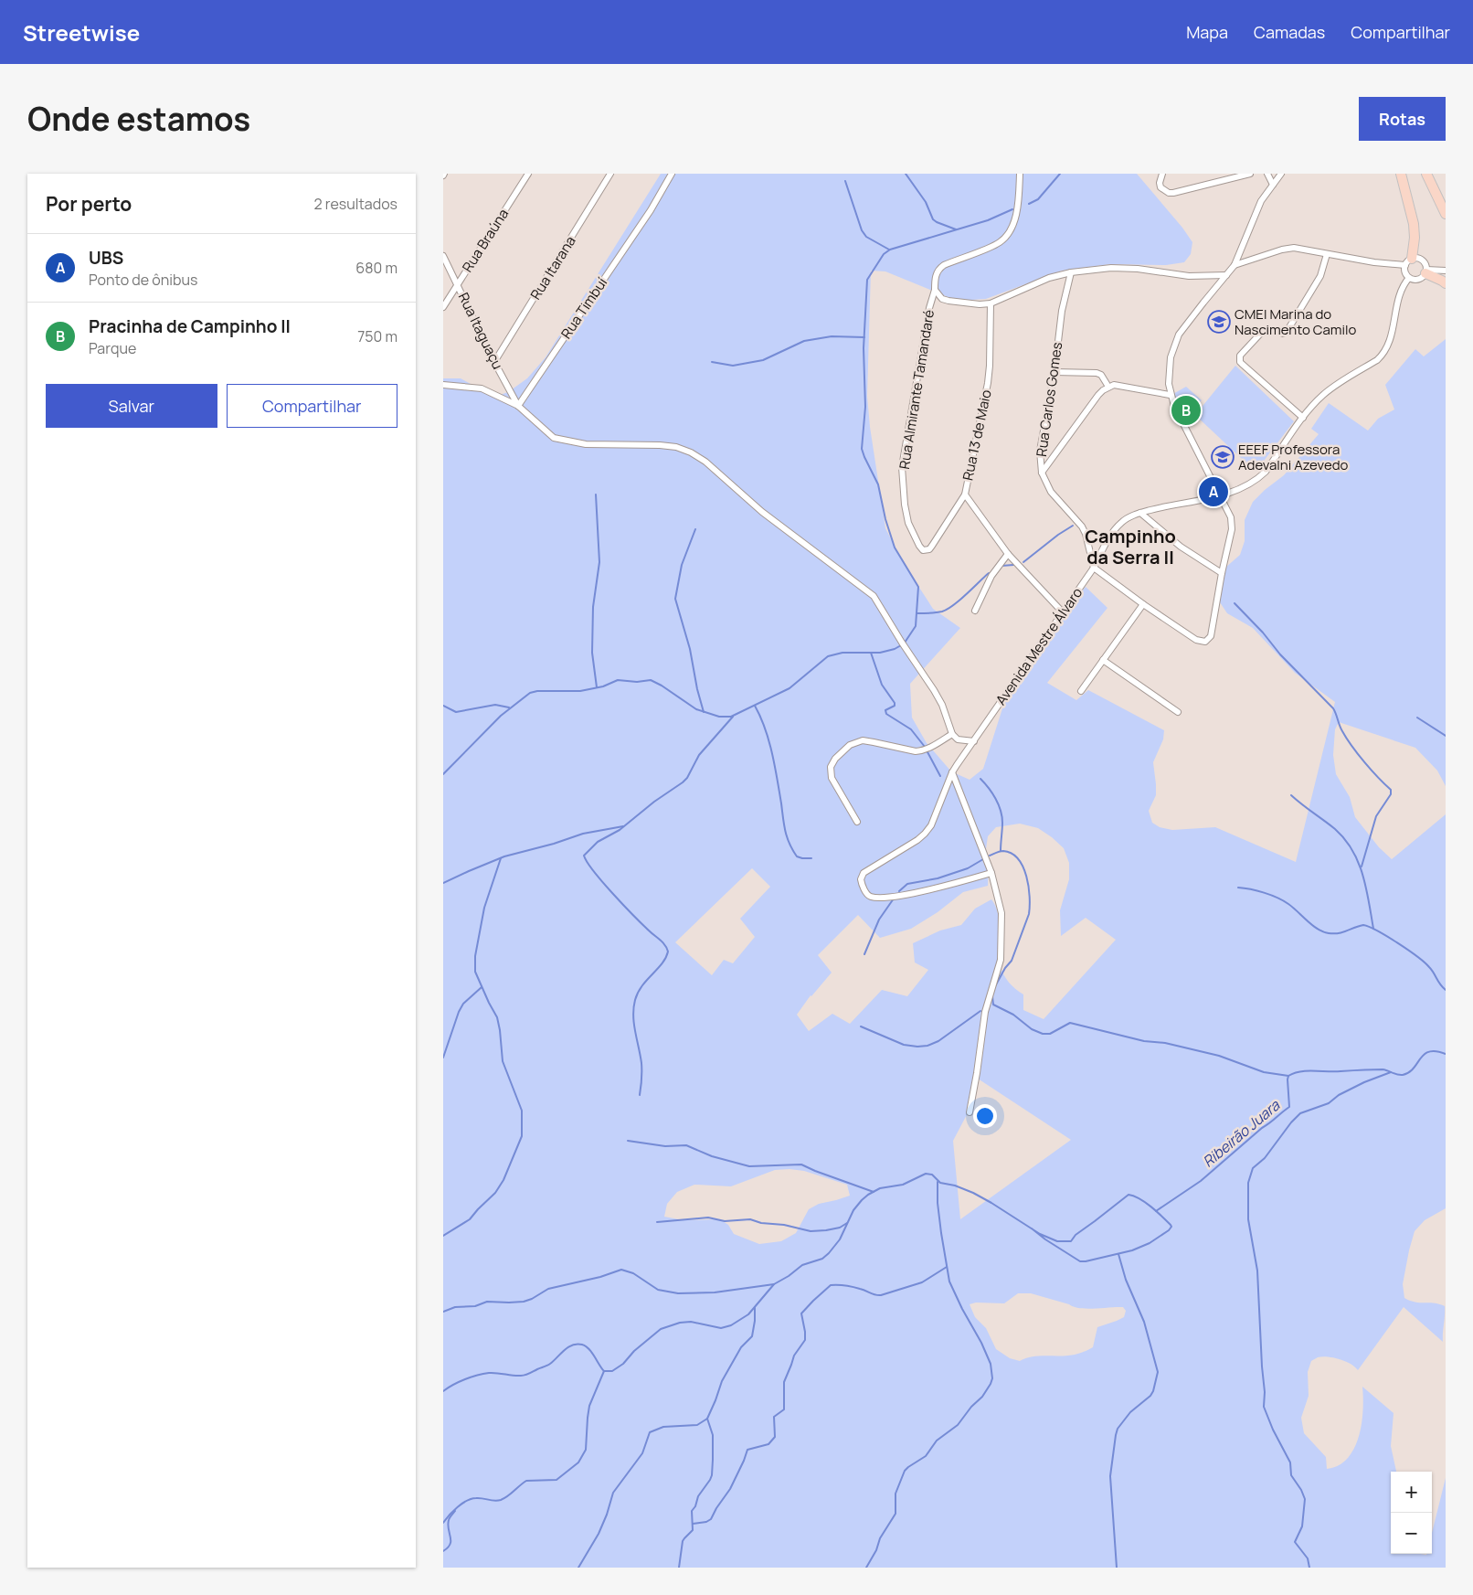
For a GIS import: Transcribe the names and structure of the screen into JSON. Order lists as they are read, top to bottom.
{
  "streets": {
    "street": [
      "Rua Braúna",
      "Rua Itarana",
      "Rua Timbuí",
      "Rua Itaguaçu",
      "Rua Almirante Tamandaré",
      "Rua Carlos Gomes",
      "Rua 13 de Maio",
      "Avenida Mestre Álvaro"
    ]
  },
  "crossings": [
    ["Rua Braúna", "Rua Itaguaçu"],
    ["Rua Itarana", "Rua Itaguaçu"],
    ["Rua Timbuí", "Rua Itaguaçu"],
    ["Rua Almirante Tamandaré", "Rua 13 de Maio"],
    ["Rua Carlos Gomes", "Avenida Mestre Álvaro"],
    ["Rua 13 de Maio", "Avenida Mestre Álvaro"]
  ],
  "districts": ["Campinho da Serra II"],
  "water": ["Ribeirão Juara"],
  "places": {
    "school or university": ["CMEI Marina do Nascimento Camilo", "EEEF Professora Adevalni Azevedo"]
  },
  "page": {
    "header": "Streetwise",
    "nav": ["Mapa", "Camadas", "Compartilhar"],
    "title": "Onde estamos",
    "buttons": [
      "Rotas",
      ["Salvar", "Compartilhar"]
    ],
    "heading": ["Por perto", "2 resultados"],
    "list": [
      {
        "mark": "A",
        "name": "UBS",
        "note": "Ponto de ônibus",
        "value": "680 m"
      },
      {
        "mark": "B",
        "name": "Pracinha de Campinho II",
        "note": "Parque",
        "value": "750 m"
      }
    ],
    "pins": ["B", "A"],
    "map_buttons": ["+", "−"]
  }
}
